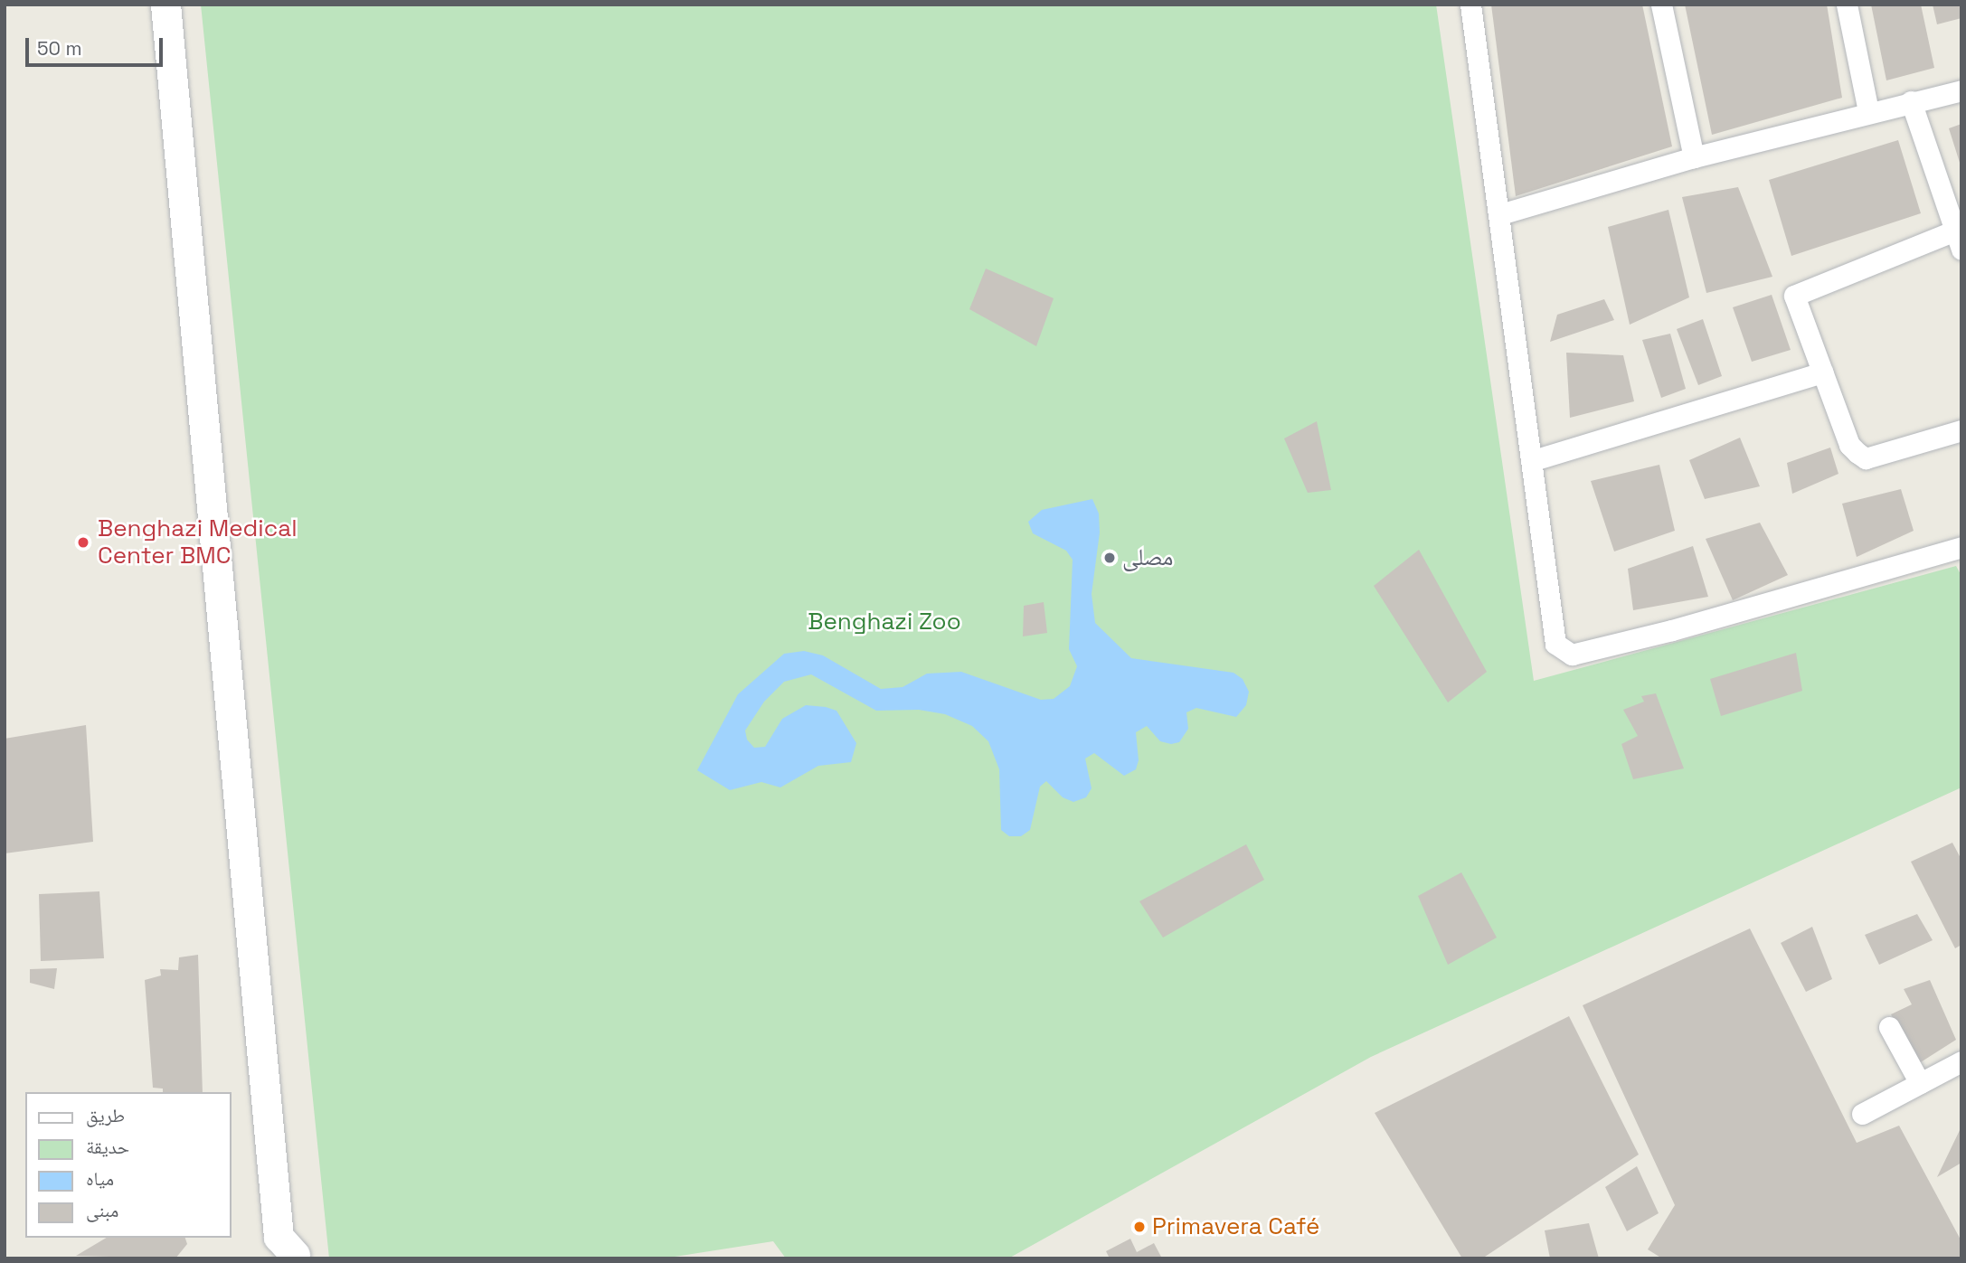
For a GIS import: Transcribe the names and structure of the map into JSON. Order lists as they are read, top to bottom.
{
  "parks": ["Benghazi Zoo"],
  "places": ["Benghazi Medical Center BMC", "مصلى", "Primavera Café"],
  "legend": [
    "طريق",
    "حديقة",
    "مياه",
    "مبنى"
  ],
  "scale_bar": "50 m"
}
